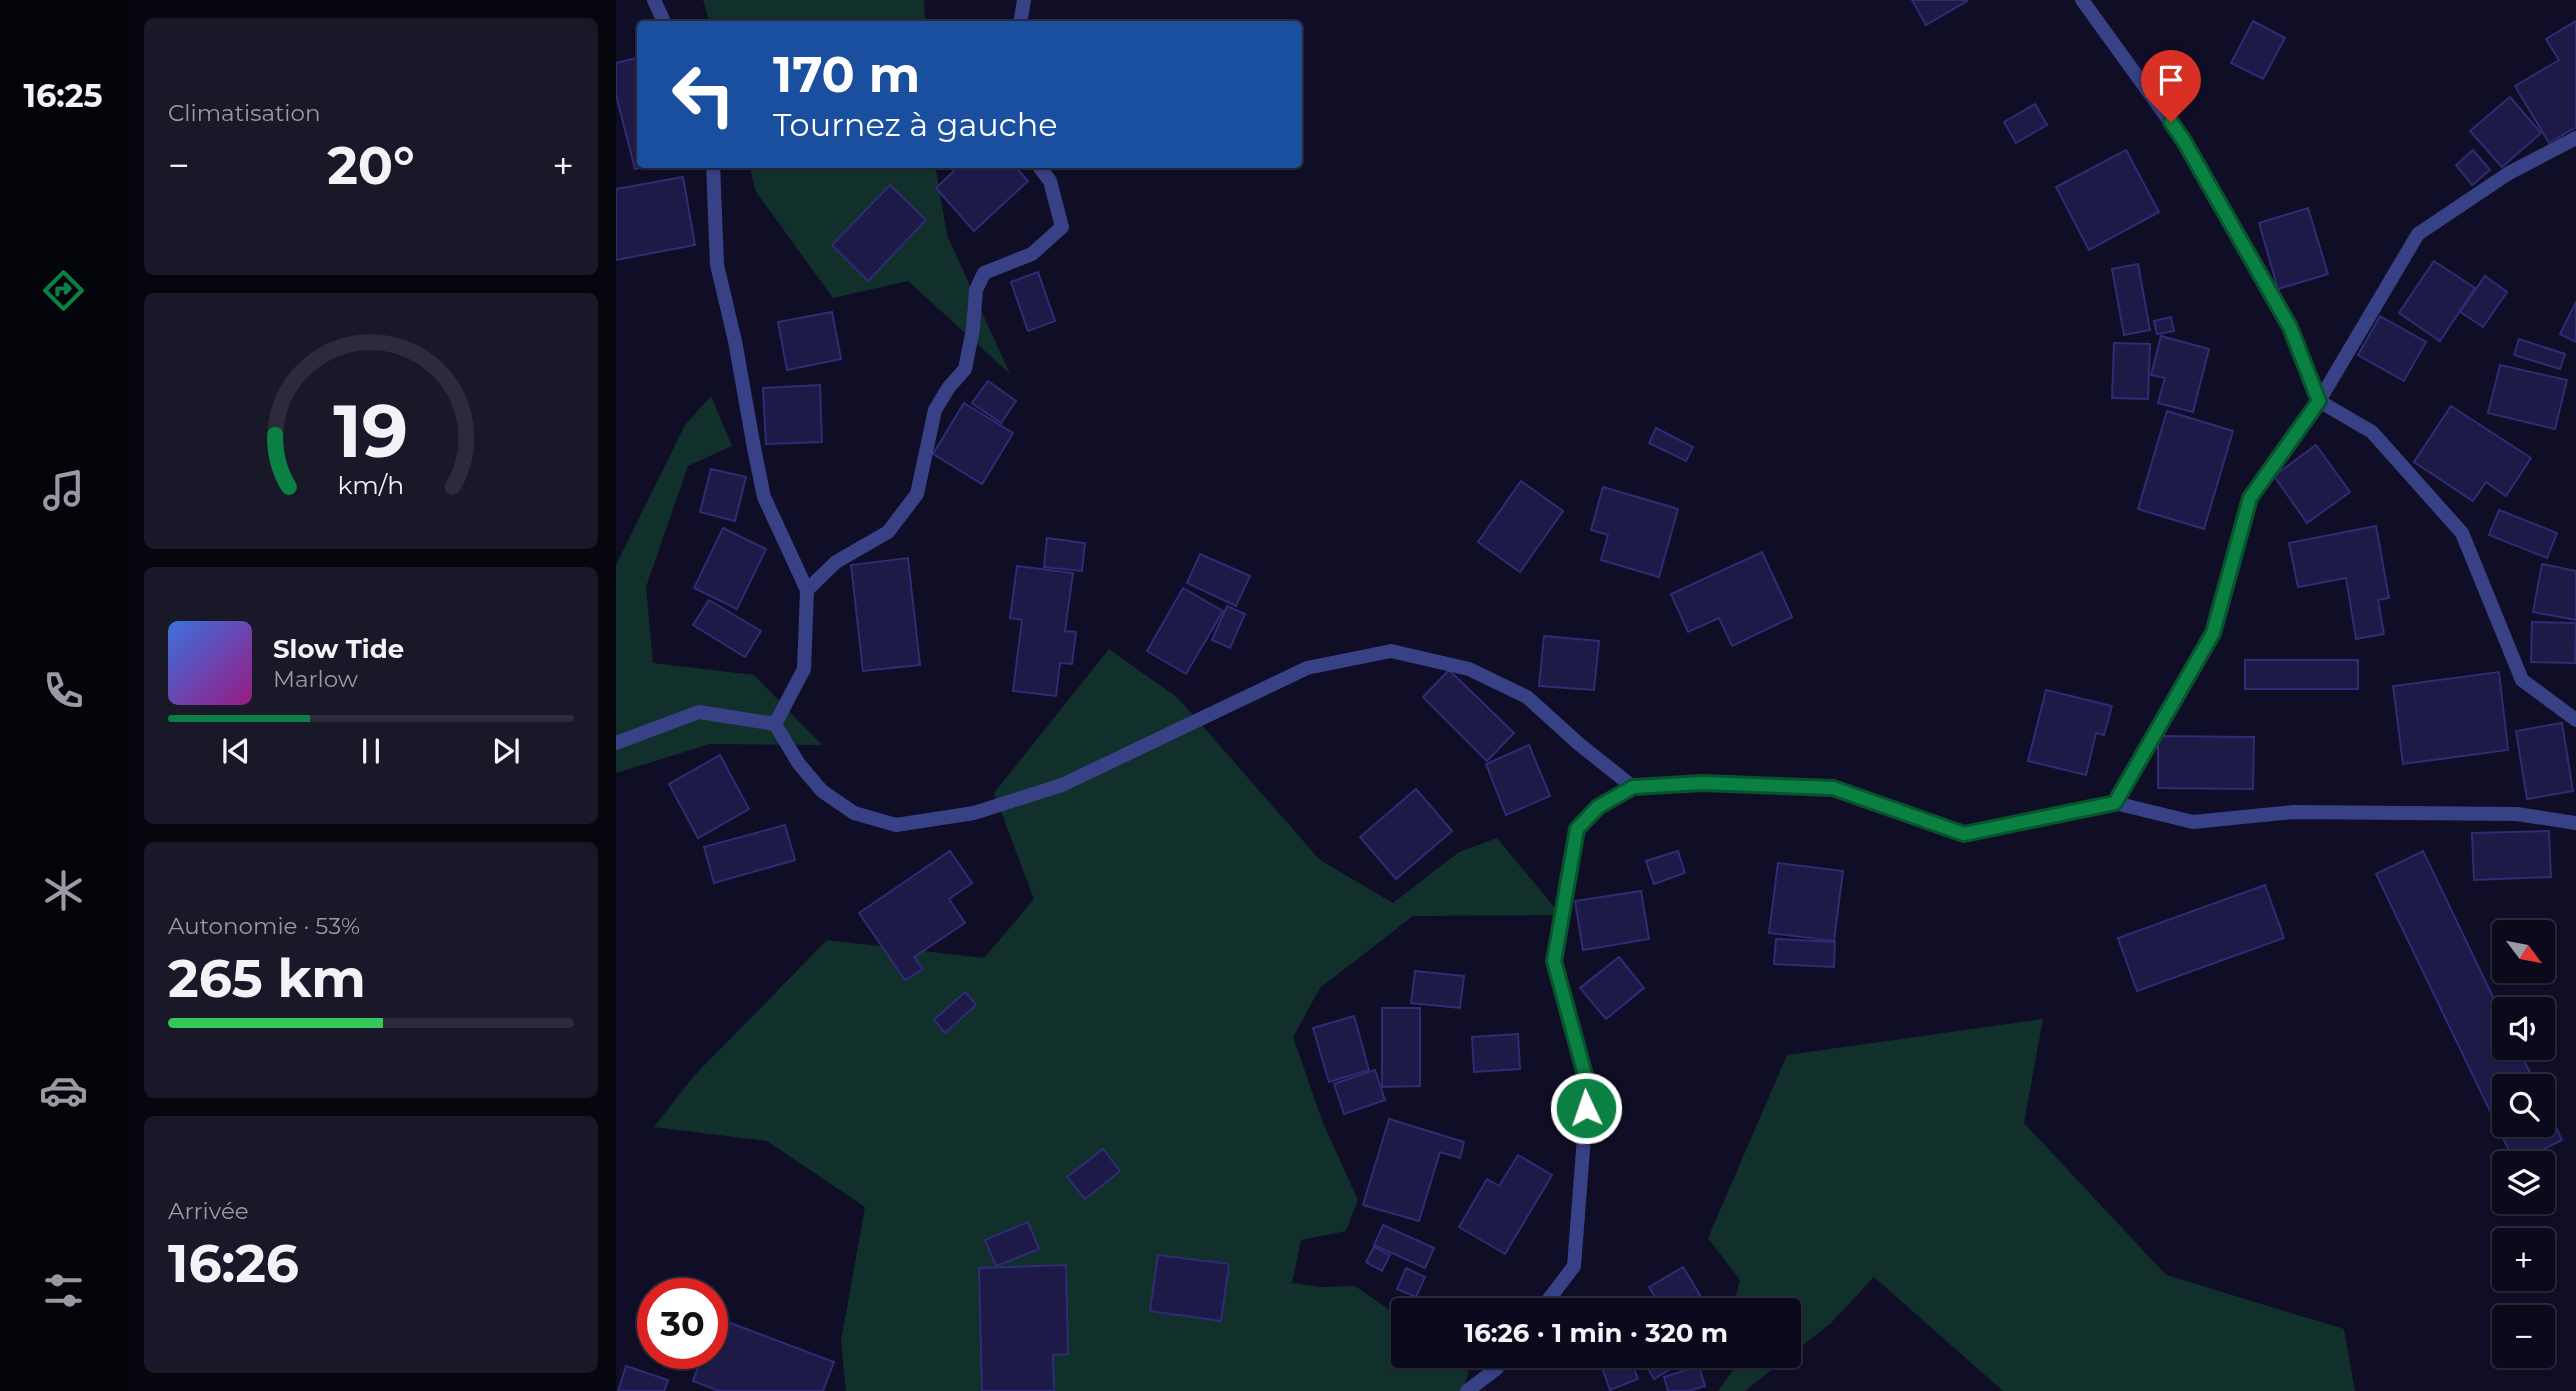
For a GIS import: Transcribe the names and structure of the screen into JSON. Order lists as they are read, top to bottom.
{
  "north": "bottom right",
  "page": {
    "tabs": "16:25",
    "tile": [
      "Climatisation",
      ["Autonomie · 53%", "265 km"],
      ["Arrivée", "16:26"]
    ],
    "turn": ["170 m", "Tournez à gauche"],
    "heat": ["−", "20°", "+"],
    "song": ["Slow Tide", "Marlow"],
    "map_buttons": ["+", "−"],
    "limit": "30",
    "trip": "16:26 · 1 min · 320 m",
    "gauge": ["19", "km/h"]
  }
}
